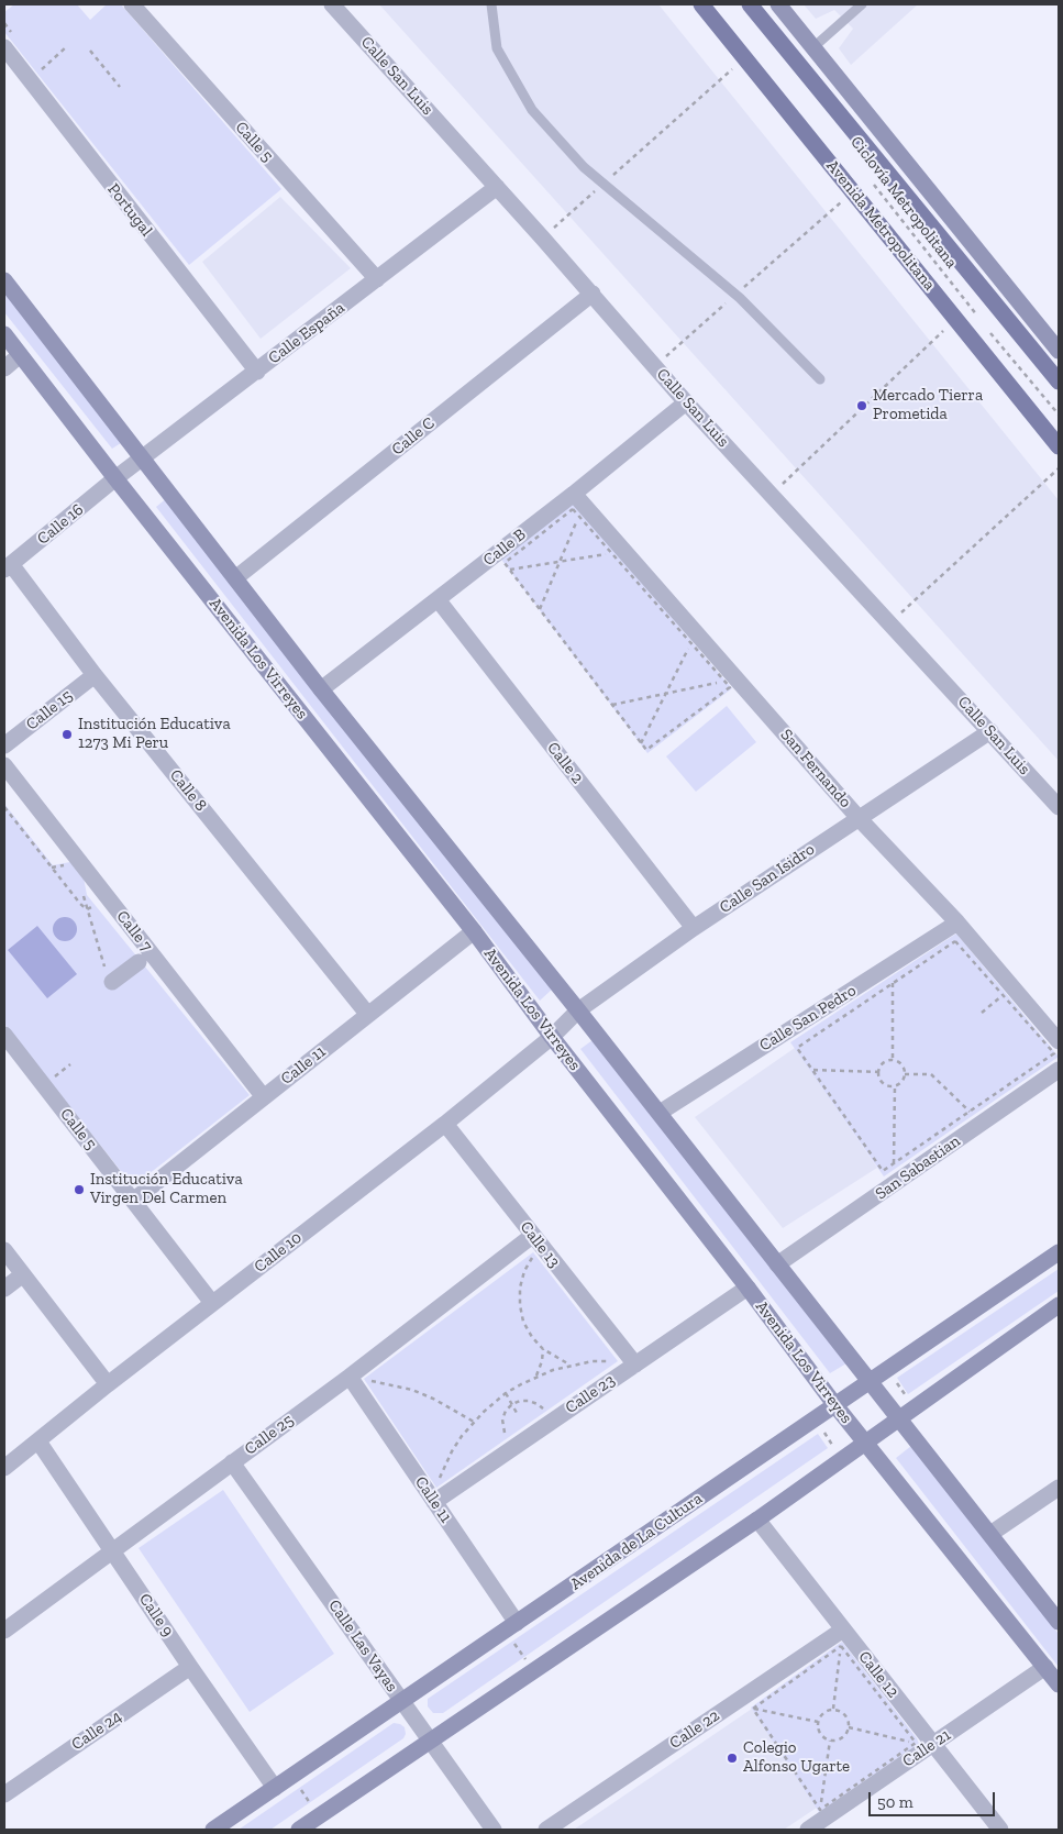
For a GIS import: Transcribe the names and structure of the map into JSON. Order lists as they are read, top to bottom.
{
  "streets": {
    "main road": ["Avenida Metropolitana", "Avenida Los Virreyes", "Avenida de La Cultura"],
    "street": [
      "Calle San Luis",
      "Calle 5",
      "Portugal",
      "Calle España",
      "Calle C",
      "Calle 16",
      "Calle B",
      "Calle 15",
      "Calle 2",
      "San Fernando",
      "Calle 8",
      "Calle San Isidro",
      "Calle 7",
      "Calle San Pedro",
      "Calle 11",
      "San Sabastian",
      "Calle 13",
      "Calle 10",
      "Calle 23",
      "Calle 25",
      "Calle 9",
      "Calle Las Vayas",
      "Calle 12",
      "Calle 22",
      "Calle 24",
      "Calle 21"
    ],
    "path": ["Ciclovía Metropolitana"]
  },
  "crossings": [
    ["Calle San Luis", "Calle España"],
    ["Calle San Luis", "Calle C"],
    ["Calle San Luis", "Calle B"],
    ["Calle San Luis", "Calle San Isidro"],
    ["Calle 5", "Calle España"],
    ["Calle 5", "Calle 11"],
    ["Calle 5", "Calle 10"],
    ["Portugal", "Calle España"],
    ["Calle España", "Calle 16"],
    ["Calle España", "Avenida Los Virreyes"],
    ["Calle C", "Avenida Los Virreyes"],
    ["Calle 16", "Avenida Los Virreyes"],
    ["Calle 16", "Calle 8"],
    ["Calle B", "Avenida Los Virreyes"],
    ["Calle B", "Calle 2"],
    ["Calle B", "San Fernando"],
    ["Avenida Los Virreyes", "Calle San Isidro"],
    ["Avenida Los Virreyes", "Calle San Pedro"],
    ["Avenida Los Virreyes", "Calle 11"],
    ["Avenida Los Virreyes", "San Sabastian"],
    ["Avenida Los Virreyes", "Calle 10"],
    ["Avenida Los Virreyes", "Calle 23"],
    ["Avenida Los Virreyes", "Avenida de La Cultura"],
    ["Avenida Los Virreyes", "Calle 21"],
    ["Calle 15", "Calle 8"],
    ["Calle 2", "Calle San Isidro"],
    ["San Fernando", "Calle San Isidro"],
    ["San Fernando", "Calle San Pedro"],
    ["Calle 8", "Calle 11"],
    ["Calle San Isidro", "Calle 10"],
    ["Calle 7", "Calle 11"],
    ["Calle 11", "Calle 23"],
    ["Calle 11", "Calle 25"],
    ["Calle 11", "Avenida de La Cultura"],
    ["Calle 13", "Calle 10"],
    ["Calle 13", "Calle 23"],
    ["Calle 13", "Calle 25"],
    ["Calle 10", "Calle 9"],
    ["Calle 25", "Calle 9"],
    ["Calle 25", "Calle Las Vayas"],
    ["Avenida de La Cultura", "Calle 9"],
    ["Avenida de La Cultura", "Calle Las Vayas"],
    ["Calle 9", "Calle 24"],
    ["Calle 12", "Calle 22"],
    ["Calle 12", "Calle 21"]
  ],
  "places": [
    "Mercado Tierra Prometida",
    "Institución Educativa 1273 Mi Peru",
    "Institución Educativa Virgen Del Carmen",
    "Colegio Alfonso Ugarte"
  ],
  "scale_bar": "50 m"
}
